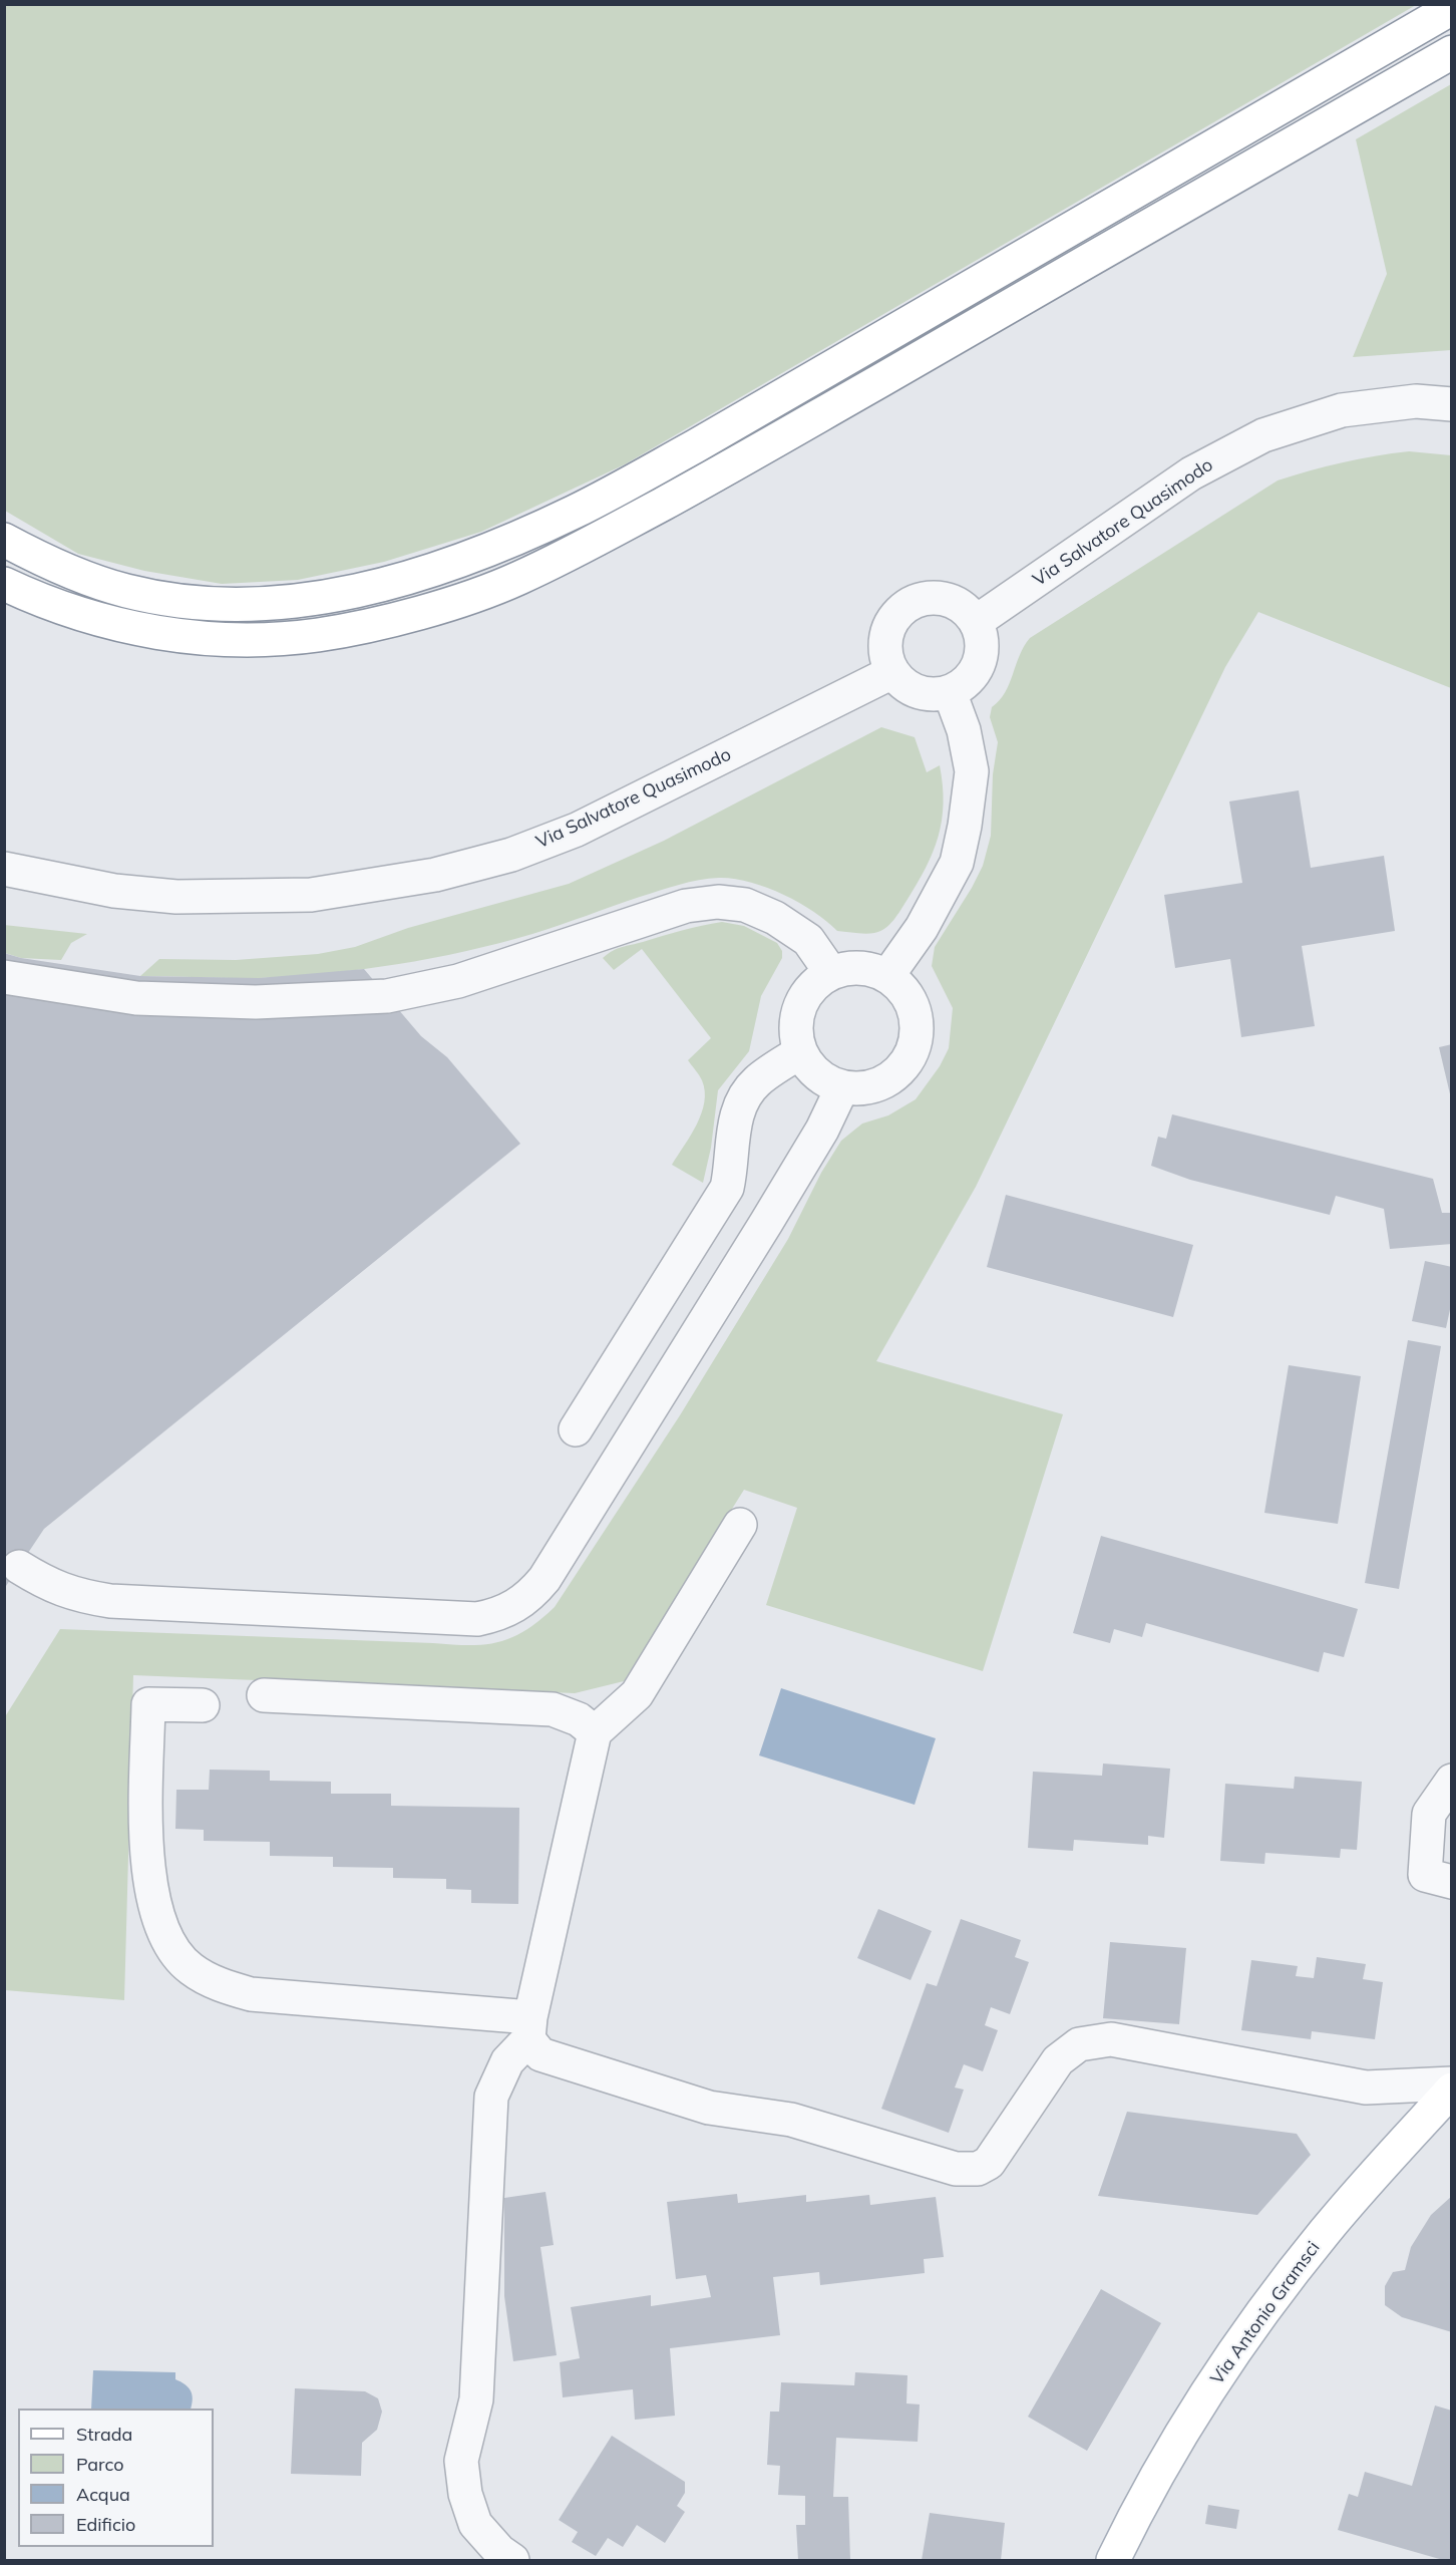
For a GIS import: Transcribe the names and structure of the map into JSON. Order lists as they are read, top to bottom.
{
  "streets": {
    "main road": ["Via Antonio Gramsci"],
    "street": ["Via Salvatore Quasimodo"]
  },
  "legend": [
    "Strada",
    "Parco",
    "Acqua",
    "Edificio"
  ]
}
